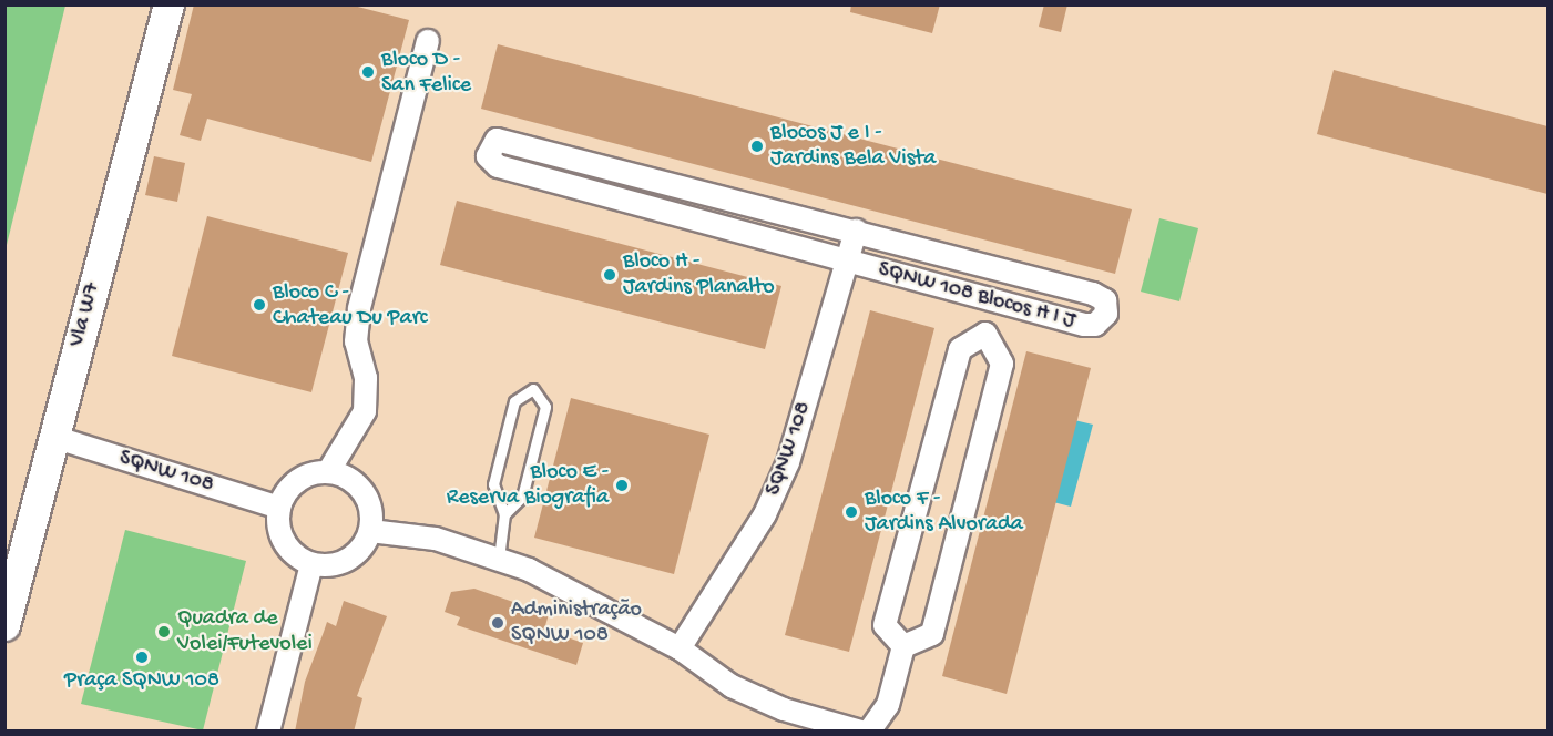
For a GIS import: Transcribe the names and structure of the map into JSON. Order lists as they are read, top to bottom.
{
  "streets": {
    "main road": ["Vla W7"],
    "street": ["SQNW 108 Blocos H I J", "SQNW 108"]
  },
  "crossings": [
    ["SQNW 108 Blocos H I J", "SQNW 108"],
    ["Vla W7", "SQNW 108"]
  ],
  "places": [
    "Bloco D - San Felice",
    "Blocos J e I - Jardins Bela Vista",
    "Bloco H - Jardins Planalto",
    "Bloco C - Chateau Du Parc",
    "Bloco E - Reserva Biografia",
    "Bloco F - Jardins Alvorada",
    "Administração SQNW 108",
    "Quadra de Volei/Futevolei",
    "Praça SQNW 108"
  ]
}
